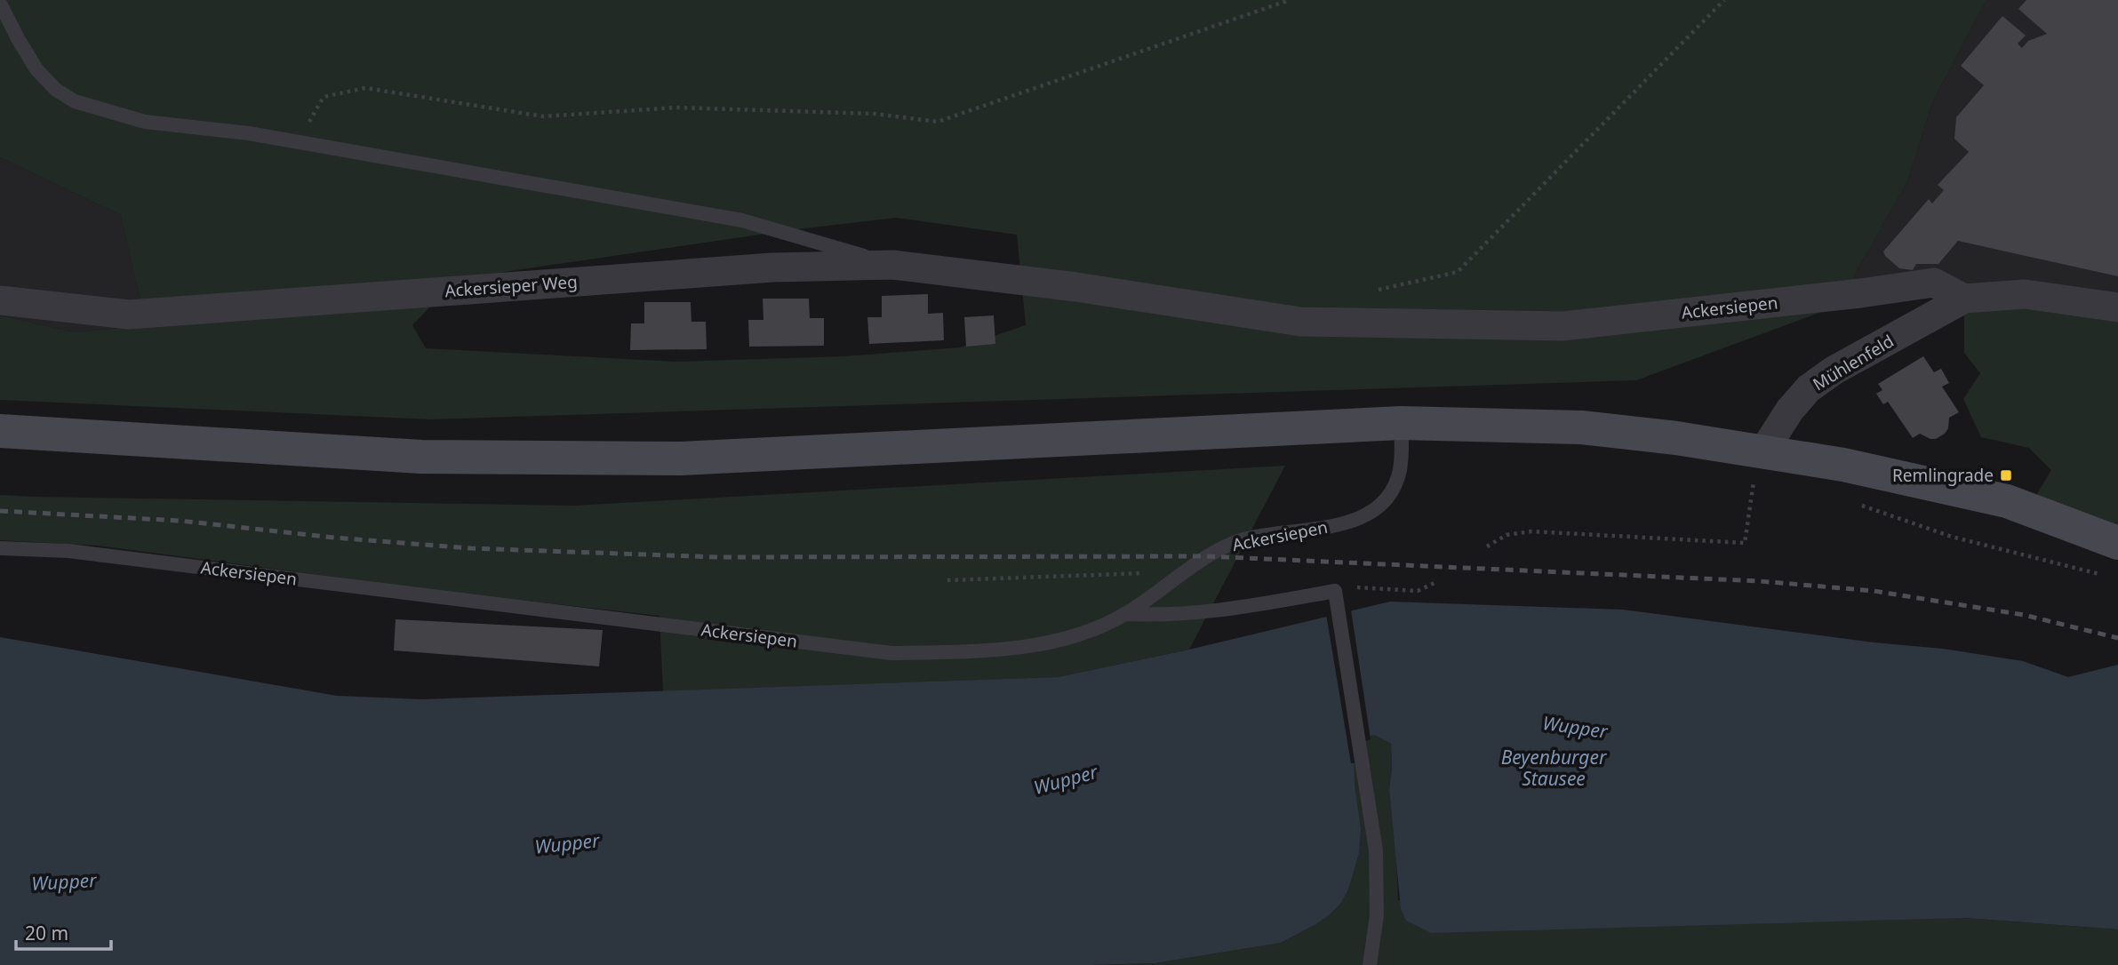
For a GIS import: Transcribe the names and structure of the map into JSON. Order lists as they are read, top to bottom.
{
  "streets": {
    "street": ["Ackersieper Weg", "Ackersiepen", "Mühlenfeld"]
  },
  "crossings": [
    ["Ackersieper Weg", "Ackersiepen"],
    ["Ackersiepen", "Mühlenfeld"]
  ],
  "water": ["Wupper", "Beyenburger Stausee"],
  "places": {
    "transit": ["Remlingrade"]
  },
  "scale_bar": "20 m"
}
